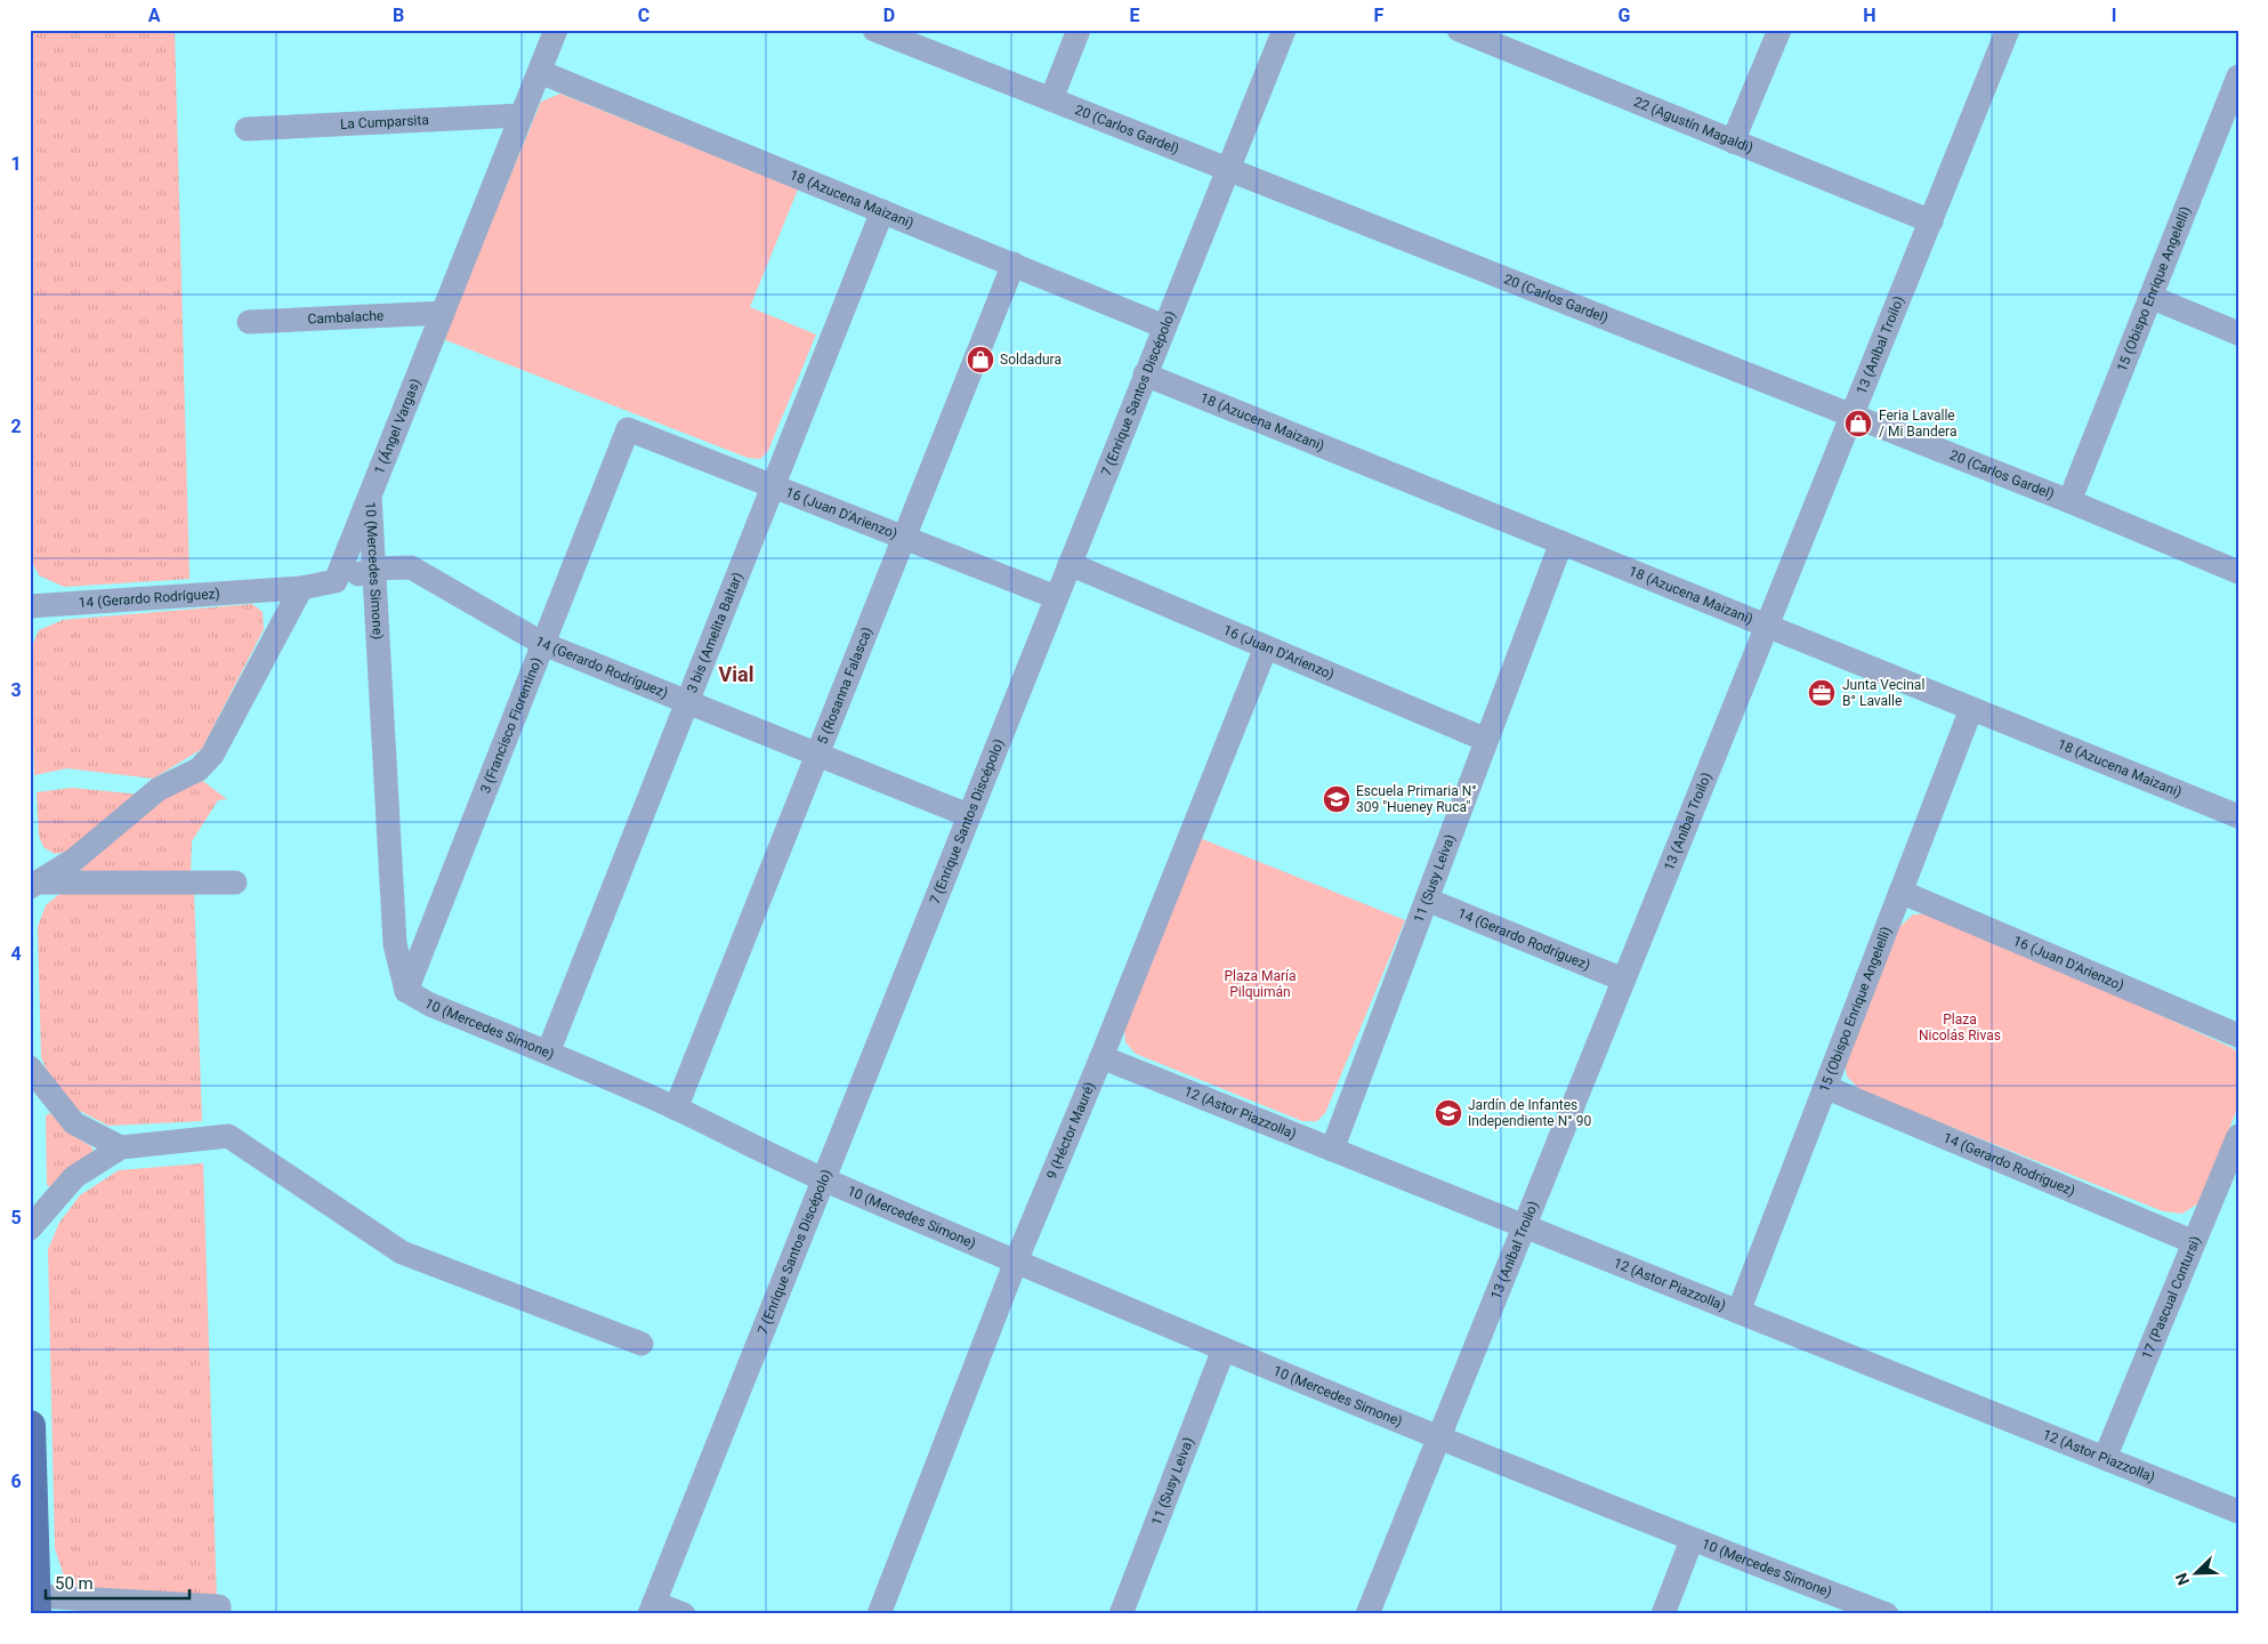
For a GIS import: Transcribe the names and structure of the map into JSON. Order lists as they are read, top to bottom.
{
  "streets": {
    "street": [
      "La Cumparsita",
      "22 (Agustín Magaldi)",
      "20 (Carlos Gardel)",
      "18 (Azucena Maizani)",
      "15 (Obispo Enrique Angelelli)",
      "Cambalache",
      "13 (Aníbal Troilo)",
      "7 (Enrique Santos Discépolo)",
      "1 (Ángel Vargas)",
      "16 (Juan D'Arienzo)",
      "10 (Mercedes Simone)",
      "14 (Gerardo Rodríguez)",
      "3 bis (Amelita Baltar)",
      "5 (Rosanna Falasca)",
      "3 (Francisco Fiorentino)",
      "11 (Susy Leiva)",
      "12 (Astor Piazzolla)",
      "9 (Héctor Mauré)",
      "17 (Pascual Contursi)"
    ]
  },
  "crossings": [
    ["La Cumparsita", "1 (Ángel Vargas)"],
    ["22 (Agustín Magaldi)", "13 (Aníbal Troilo)"],
    ["20 (Carlos Gardel)", "15 (Obispo Enrique Angelelli)"],
    ["20 (Carlos Gardel)", "13 (Aníbal Troilo)"],
    ["20 (Carlos Gardel)", "7 (Enrique Santos Discépolo)"],
    ["18 (Azucena Maizani)", "15 (Obispo Enrique Angelelli)"],
    ["18 (Azucena Maizani)", "13 (Aníbal Troilo)"],
    ["18 (Azucena Maizani)", "7 (Enrique Santos Discépolo)"],
    ["18 (Azucena Maizani)", "1 (Ángel Vargas)"],
    ["18 (Azucena Maizani)", "3 bis (Amelita Baltar)"],
    ["18 (Azucena Maizani)", "5 (Rosanna Falasca)"],
    ["18 (Azucena Maizani)", "11 (Susy Leiva)"],
    ["15 (Obispo Enrique Angelelli)", "16 (Juan D'Arienzo)"],
    ["15 (Obispo Enrique Angelelli)", "14 (Gerardo Rodríguez)"],
    ["15 (Obispo Enrique Angelelli)", "12 (Astor Piazzolla)"],
    ["Cambalache", "1 (Ángel Vargas)"],
    ["13 (Aníbal Troilo)", "10 (Mercedes Simone)"],
    ["13 (Aníbal Troilo)", "14 (Gerardo Rodríguez)"],
    ["13 (Aníbal Troilo)", "12 (Astor Piazzolla)"],
    ["7 (Enrique Santos Discépolo)", "16 (Juan D'Arienzo)"],
    ["7 (Enrique Santos Discépolo)", "10 (Mercedes Simone)"],
    ["7 (Enrique Santos Discépolo)", "14 (Gerardo Rodríguez)"],
    ["1 (Ángel Vargas)", "10 (Mercedes Simone)"],
    ["1 (Ángel Vargas)", "14 (Gerardo Rodríguez)"],
    ["16 (Juan D'Arienzo)", "3 bis (Amelita Baltar)"],
    ["16 (Juan D'Arienzo)", "5 (Rosanna Falasca)"],
    ["16 (Juan D'Arienzo)", "3 (Francisco Fiorentino)"],
    ["16 (Juan D'Arienzo)", "11 (Susy Leiva)"],
    ["16 (Juan D'Arienzo)", "9 (Héctor Mauré)"],
    ["10 (Mercedes Simone)", "14 (Gerardo Rodríguez)"],
    ["10 (Mercedes Simone)", "3 bis (Amelita Baltar)"],
    ["10 (Mercedes Simone)", "5 (Rosanna Falasca)"],
    ["10 (Mercedes Simone)", "3 (Francisco Fiorentino)"],
    ["10 (Mercedes Simone)", "11 (Susy Leiva)"],
    ["10 (Mercedes Simone)", "9 (Héctor Mauré)"],
    ["14 (Gerardo Rodríguez)", "3 bis (Amelita Baltar)"],
    ["14 (Gerardo Rodríguez)", "5 (Rosanna Falasca)"],
    ["14 (Gerardo Rodríguez)", "3 (Francisco Fiorentino)"],
    ["14 (Gerardo Rodríguez)", "11 (Susy Leiva)"],
    ["14 (Gerardo Rodríguez)", "17 (Pascual Contursi)"],
    ["11 (Susy Leiva)", "12 (Astor Piazzolla)"],
    ["12 (Astor Piazzolla)", "9 (Héctor Mauré)"],
    ["12 (Astor Piazzolla)", "17 (Pascual Contursi)"]
  ],
  "districts": ["Vial"],
  "parks": ["Plaza María Pilquimán", "Plaza Nicolás Rivas"],
  "places": {
    "shop": ["Soldadura", "Feria Lavalle / Mi Bandera"],
    "office": ["Junta Vecinal B° Lavalle"],
    "school or university": ["Escuela Primaria N° 309 \"Hueney Ruca\"", "Jardín de Infantes Independiente N° 90"]
  },
  "scale_bar": "50 m",
  "north": "bottom left",
  "grid": {
    "columns": [
      "A",
      "B",
      "C",
      "D",
      "E",
      "F",
      "G",
      "H",
      "I"
    ],
    "rows": [
      "1",
      "2",
      "3",
      "4",
      "5",
      "6"
    ]
  }
}
